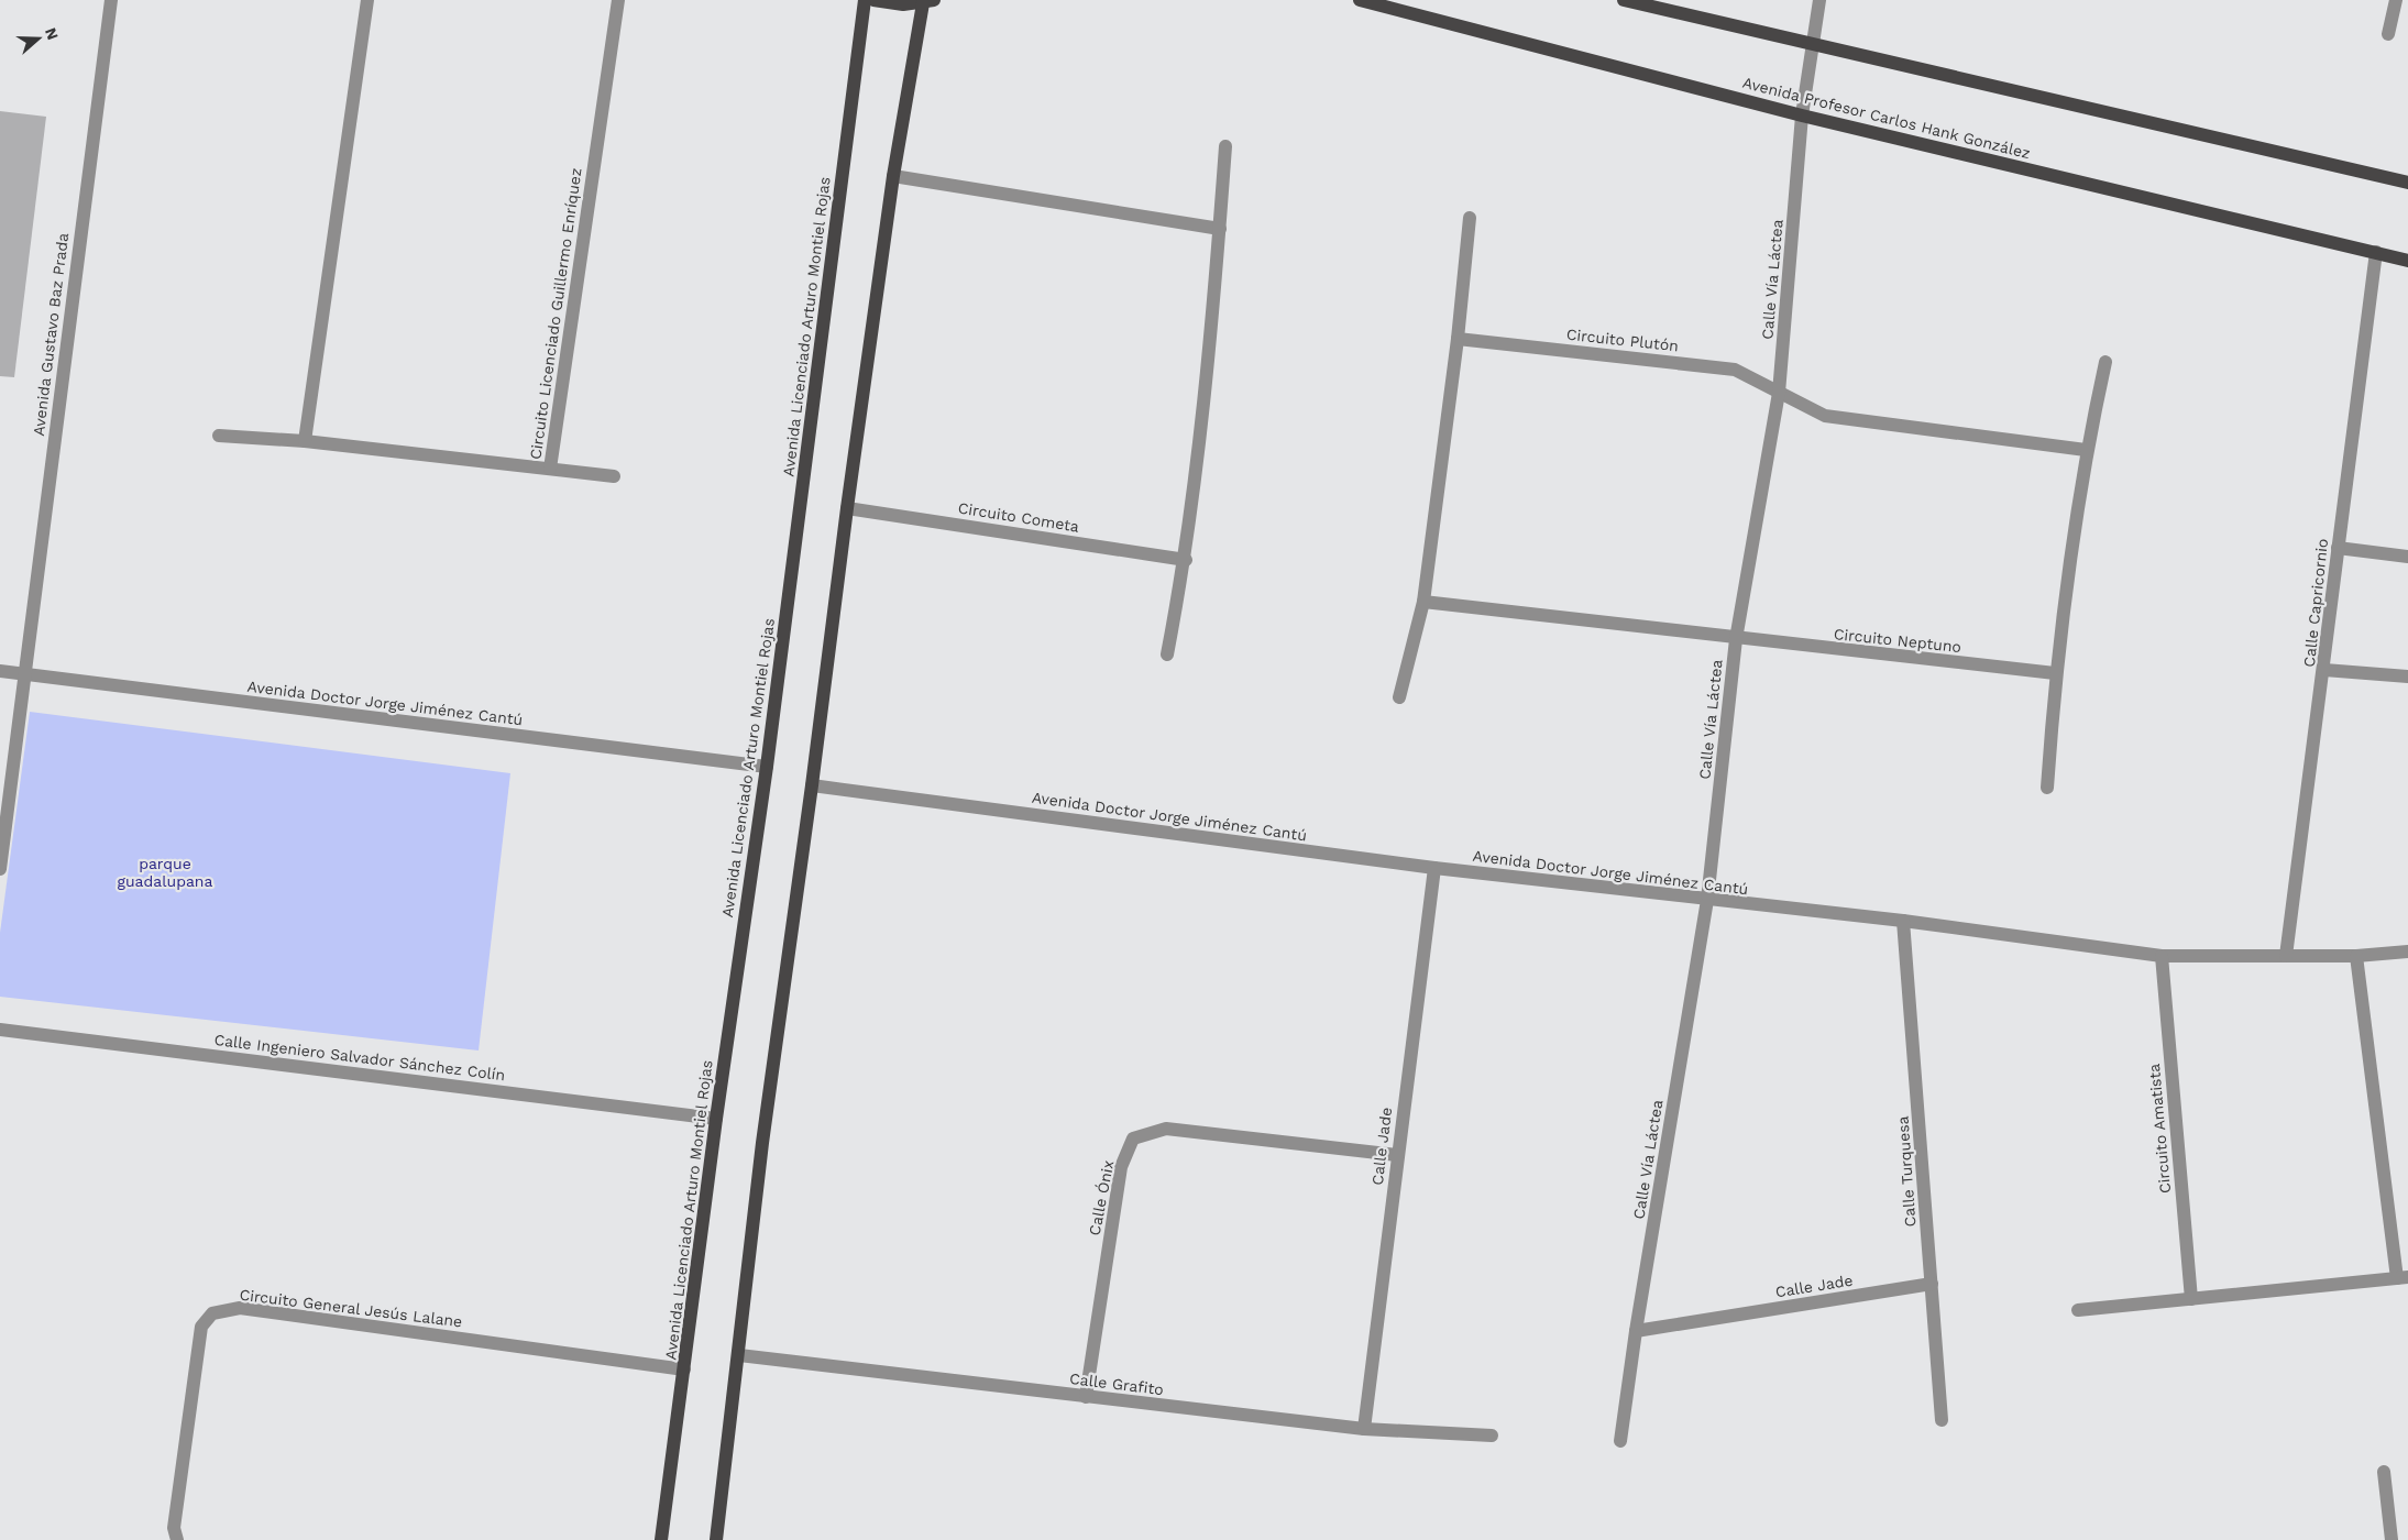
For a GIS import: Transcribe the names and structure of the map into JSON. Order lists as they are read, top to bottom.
{
  "streets": {
    "main road": ["Avenida Profesor Carlos Hank González", "Avenida Licenciado Arturo Montiel Rojas"],
    "street": [
      "Calle Vía Láctea",
      "Circuito Licenciado Guillermo Enríquez",
      "Avenida Gustavo Baz Prada",
      "Circuito Plutón",
      "Circuito Cometa",
      "Calle Capricornio",
      "Circuito Neptuno",
      "Avenida Doctor Jorge Jiménez Cantú",
      "Calle Ingeniero Salvador Sánchez Colín",
      "Circuito Amatista",
      "Calle Jade",
      "Calle Turquesa",
      "Calle Ónix",
      "Circuito General Jesús Lalane",
      "Calle Grafito"
    ]
  },
  "crossings": [
    ["Avenida Profesor Carlos Hank González", "Calle Vía Láctea"],
    ["Avenida Profesor Carlos Hank González", "Calle Capricornio"],
    ["Calle Vía Láctea", "Circuito Plutón"],
    ["Calle Vía Láctea", "Circuito Neptuno"],
    ["Calle Vía Láctea", "Avenida Doctor Jorge Jiménez Cantú"],
    ["Calle Vía Láctea", "Calle Jade"],
    ["Avenida Licenciado Arturo Montiel Rojas", "Avenida Doctor Jorge Jiménez Cantú"],
    ["Avenida Licenciado Arturo Montiel Rojas", "Calle Ingeniero Salvador Sánchez Colín"],
    ["Avenida Licenciado Arturo Montiel Rojas", "Circuito General Jesús Lalane"],
    ["Avenida Gustavo Baz Prada", "Avenida Doctor Jorge Jiménez Cantú"],
    ["Calle Capricornio", "Avenida Doctor Jorge Jiménez Cantú"],
    ["Avenida Doctor Jorge Jiménez Cantú", "Circuito Amatista"],
    ["Avenida Doctor Jorge Jiménez Cantú", "Calle Jade"],
    ["Avenida Doctor Jorge Jiménez Cantú", "Calle Turquesa"],
    ["Calle Jade", "Calle Turquesa"],
    ["Calle Jade", "Calle Ónix"],
    ["Calle Jade", "Calle Grafito"],
    ["Calle Ónix", "Calle Grafito"]
  ],
  "parks": ["parque guadalupana"],
  "north": "right"
}
